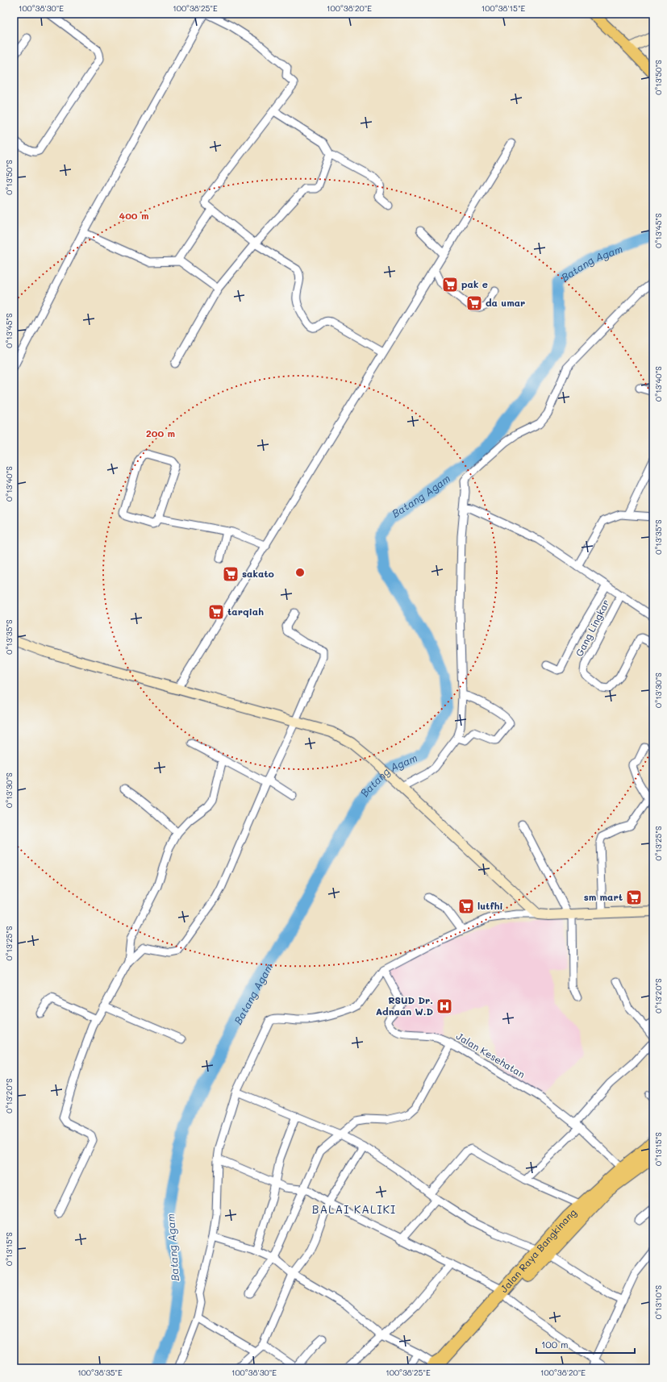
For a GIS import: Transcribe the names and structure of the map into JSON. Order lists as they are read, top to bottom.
{
  "streets": {
    "highway": ["Jalan Raya Bangkinang"],
    "street": ["Gang Lingkar", "Jalan Kesehatan"]
  },
  "crossings": [
    ["Jalan Kesehatan", "Jalan Raya Bangkinang"]
  ],
  "districts": ["BALAI KALIKI"],
  "water": ["Batang Agam"],
  "places": {
    "supermarket": [
      "pak e",
      "da umar",
      "sakato",
      "tarqiah",
      "sm mart",
      "lutfhi"
    ],
    "hospital": ["RSUD Dr. Adnaan W.D"]
  },
  "scale_bar": "100 m",
  "coordinates": [
    "100°38'30\"E",
    "100°38'25\"E",
    "100°38'20\"E",
    "100°38'15\"E",
    "0°13'50\"S",
    "0°13'45\"S",
    "0°13'40\"S",
    "0°13'35\"S",
    "0°13'30\"S",
    "0°13'25\"S",
    "0°13'20\"S",
    "0°13'15\"S",
    "0°13'10\"S",
    "100°38'35\"E"
  ],
  "rings": ["400 m", "200 m"]
}
